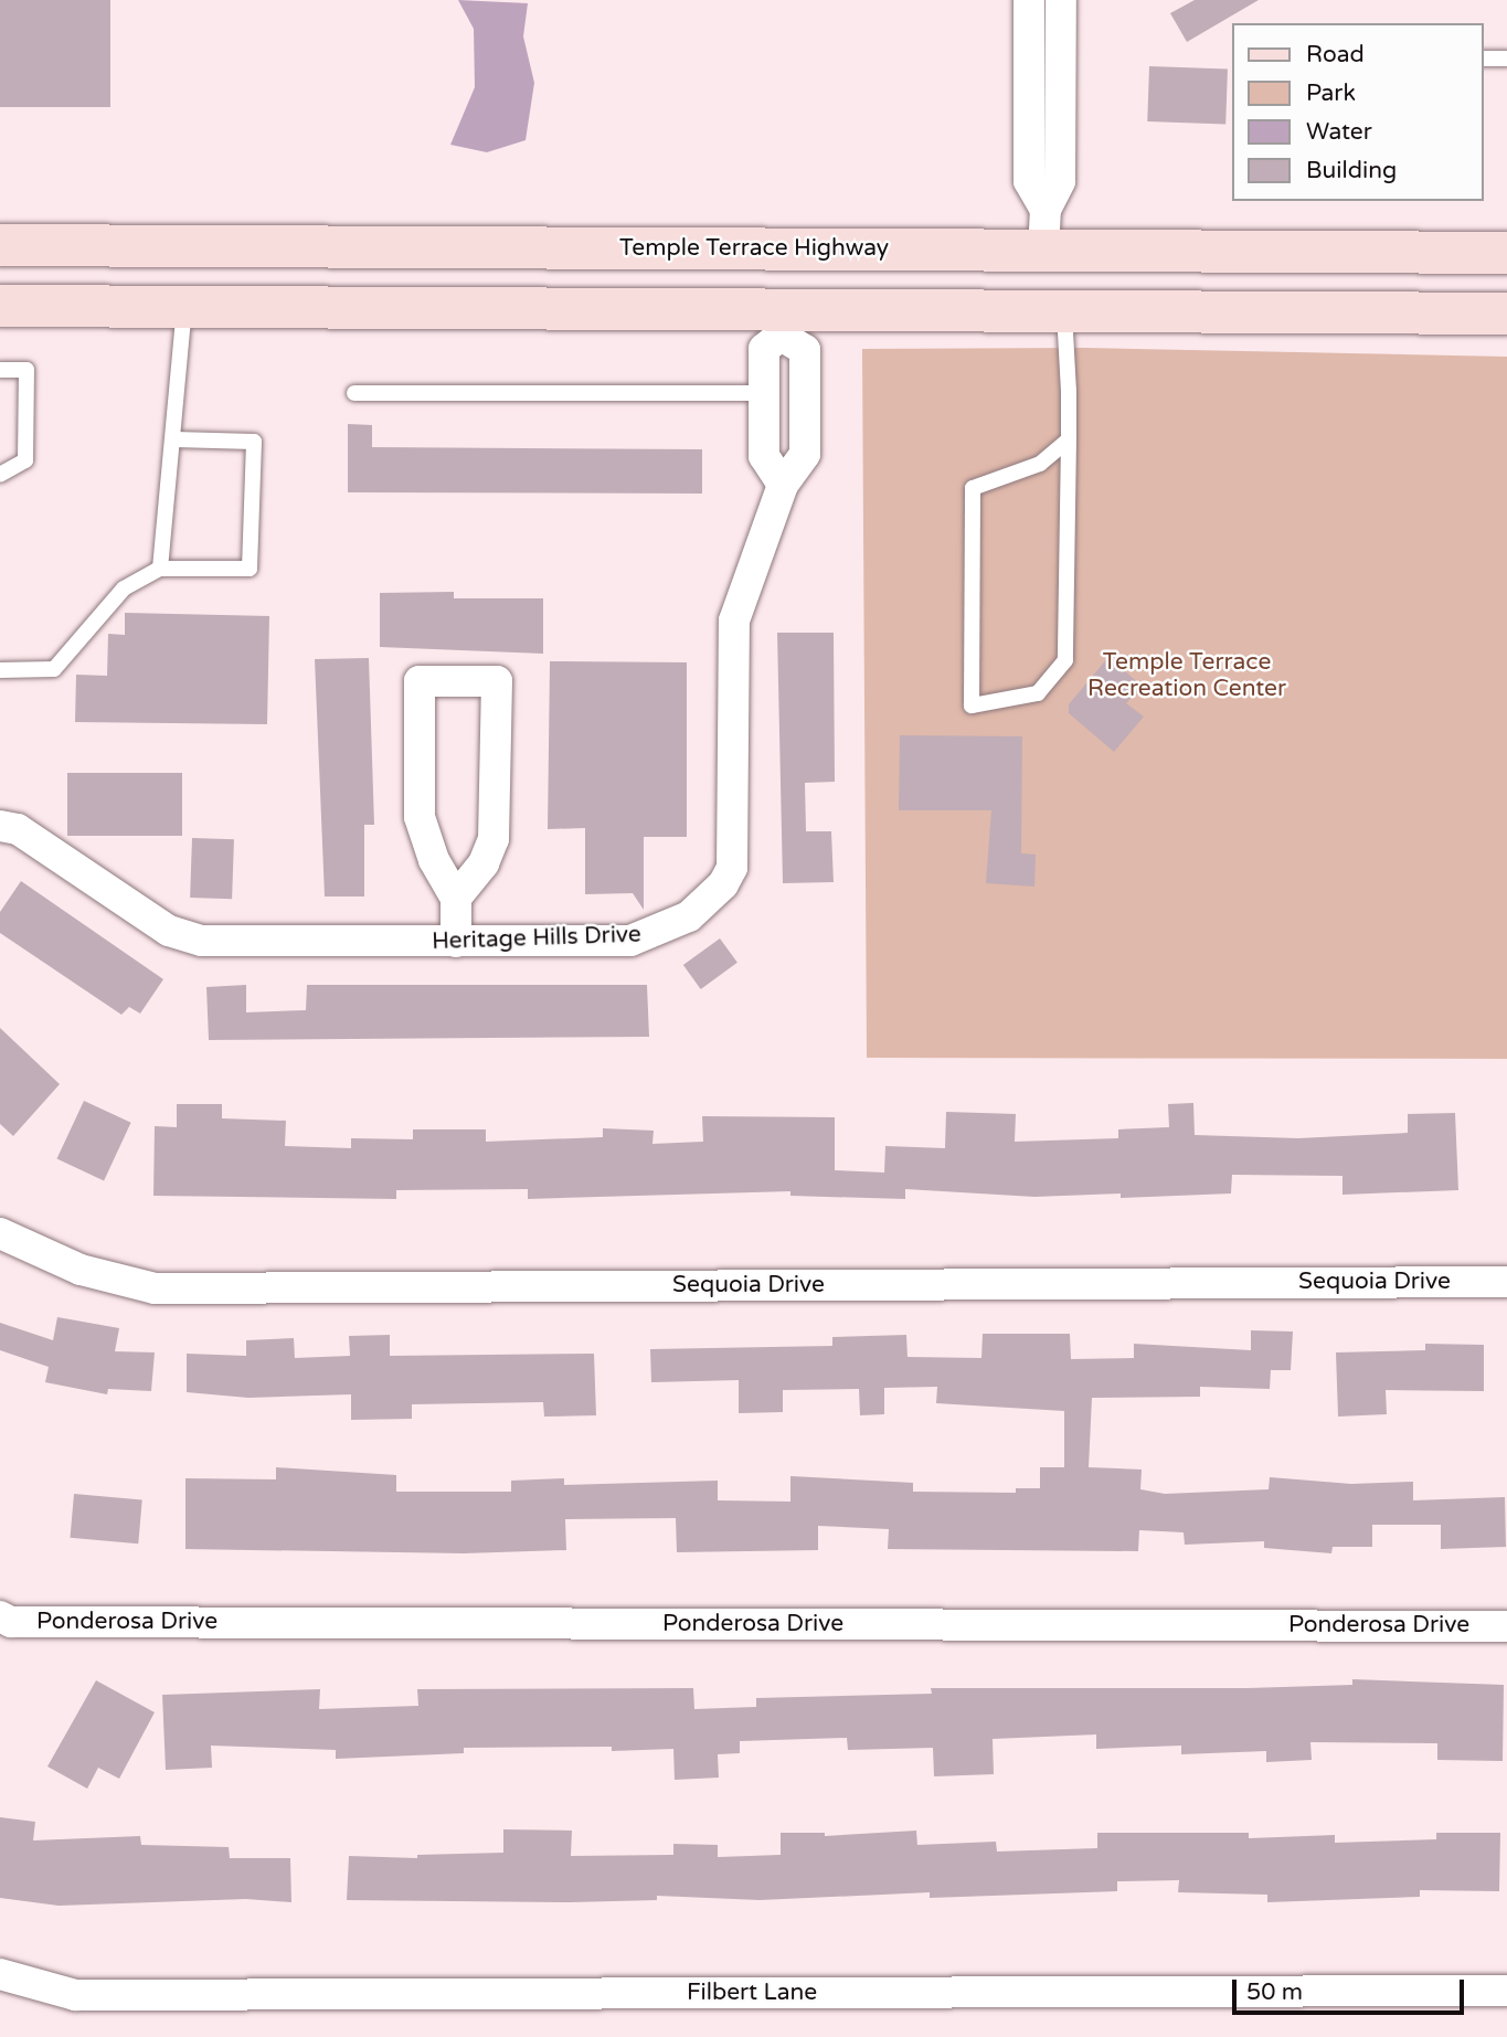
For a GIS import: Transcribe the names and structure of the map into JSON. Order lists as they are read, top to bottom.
{
  "streets": {
    "main road": ["Temple Terrace Highway"],
    "street": [
      "Heritage Hills Drive",
      "Sequoia Drive",
      "Ponderosa Drive",
      "Filbert Lane"
    ]
  },
  "parks": ["Temple Terrace Recreation Center"],
  "legend": [
    "Road",
    "Park",
    "Water",
    "Building"
  ],
  "scale_bar": "50 m"
}
